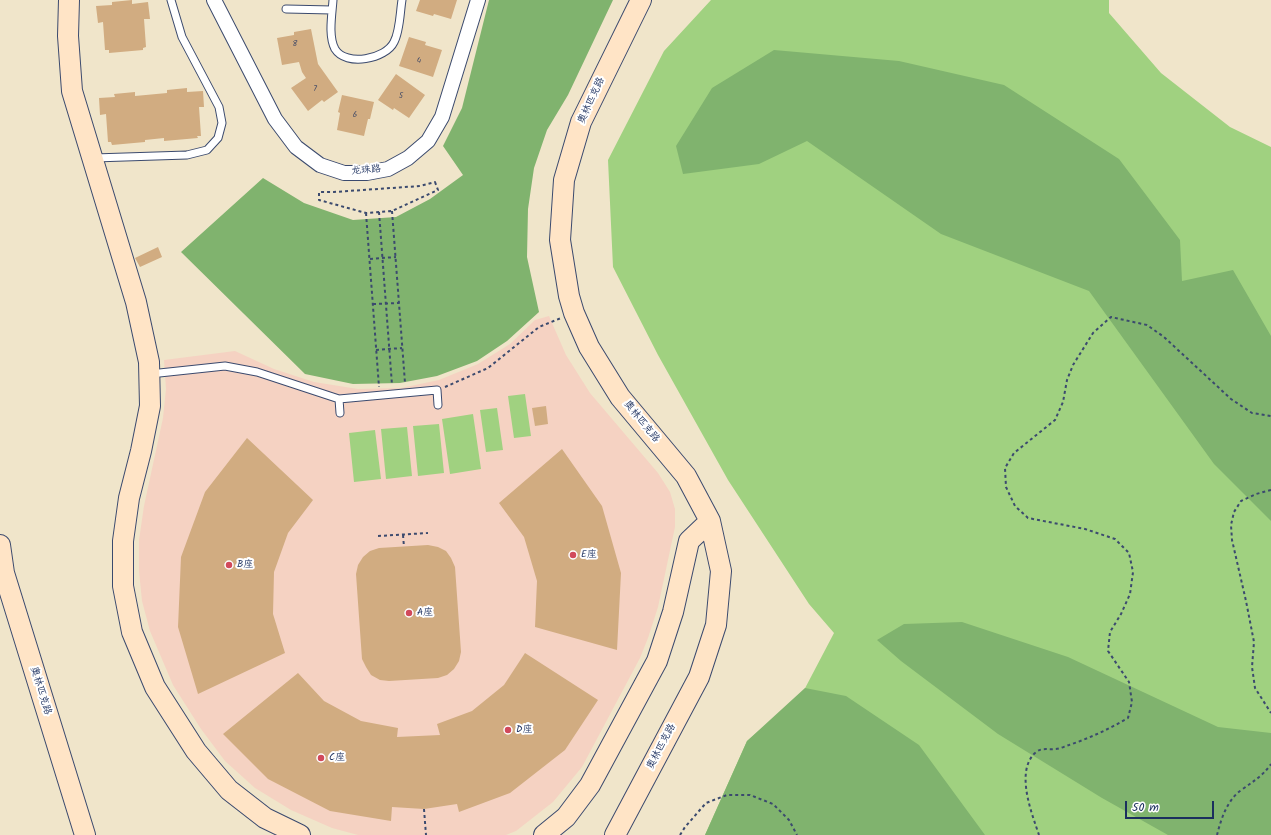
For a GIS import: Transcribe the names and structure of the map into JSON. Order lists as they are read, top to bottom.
{
  "streets": {
    "street": ["奥林匹克路", "龙珠路"]
  },
  "places": [
    "E座",
    "B座",
    "A座",
    "D座",
    "C座"
  ],
  "house_numbers": [
    "8",
    "4",
    "7",
    "5",
    "6"
  ],
  "scale_bar": "50 m"
}
